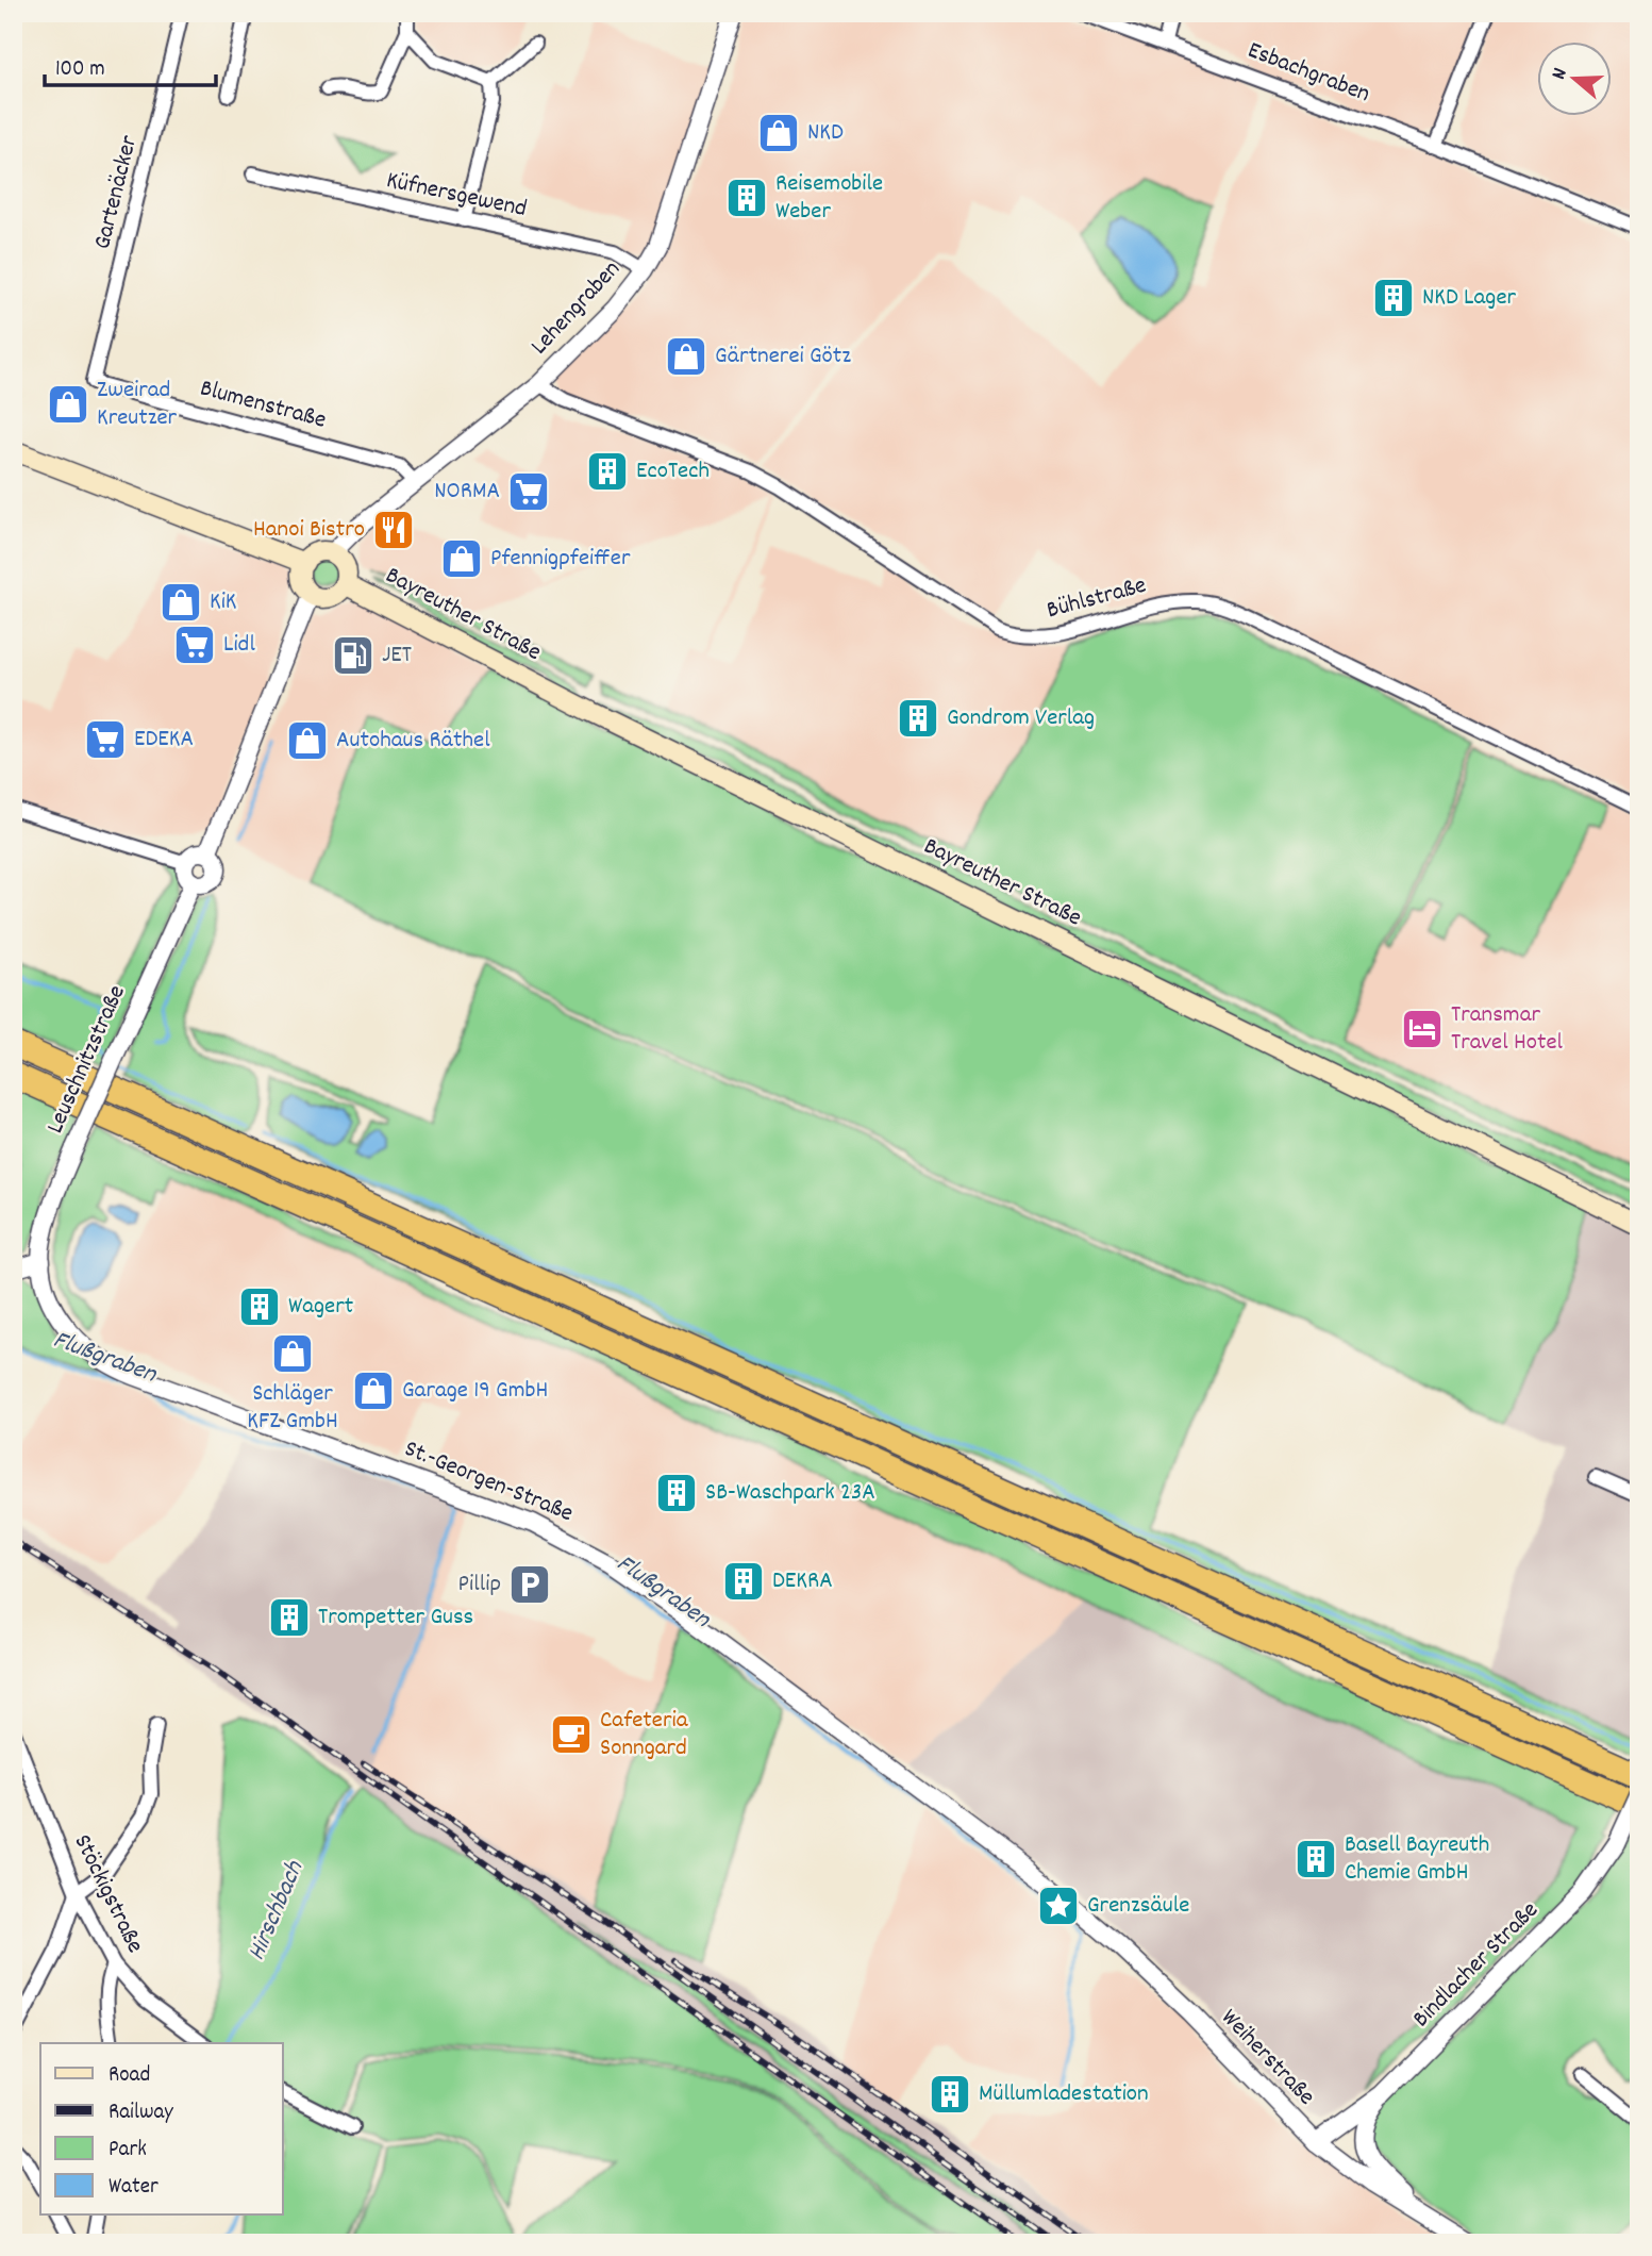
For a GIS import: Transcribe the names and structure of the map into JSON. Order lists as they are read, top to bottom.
{
  "streets": {
    "main road": ["Bayreuther Straße"],
    "street": [
      "Esbachgraben",
      "Gartenäcker",
      "Küfnersgewend",
      "Lehengraben",
      "Blumenstraße",
      "Bühlstraße",
      "Leuschnitzstraße",
      "St.-Georgen-Straße",
      "Stöckigstraße",
      "Bindlacher Straße",
      "Weiherstraße"
    ]
  },
  "crossings": [
    ["Gartenäcker", "Blumenstraße"],
    ["Küfnersgewend", "Lehengraben"],
    ["Lehengraben", "Blumenstraße"],
    ["Lehengraben", "Bühlstraße"],
    ["Lehengraben", "Bayreuther Straße"],
    ["Lehengraben", "Leuschnitzstraße"],
    ["Bayreuther Straße", "Leuschnitzstraße"],
    ["Leuschnitzstraße", "St.-Georgen-Straße"],
    ["St.-Georgen-Straße", "Weiherstraße"],
    ["Bindlacher Straße", "Weiherstraße"]
  ],
  "water": ["Flußgraben", "Hirschbach"],
  "places": {
    "shop": [
      "NKD",
      "Gärtnerei Götz",
      "Zweirad Kreutzer",
      "Pfennigpfeiffer",
      "KiK",
      "Autohaus Räthel",
      "Schläger KFZ GmbH",
      "Garage 19 GmbH"
    ],
    "building": [
      "Reisemobile Weber",
      "NKD Lager",
      "EcoTech",
      "Gondrom Verlag",
      "Wagert",
      "SB-Waschpark 23A",
      "DEKRA",
      "Trompetter Guss",
      "Basell Bayreuth Chemie GmbH",
      "Müllumladestation"
    ],
    "supermarket": ["NORMA", "Lidl", "EDEKA"],
    "restaurant": ["Hanoi Bistro"],
    "fuel station": ["JET"],
    "hotel": ["Transmar Travel Hotel"],
    "parking": ["Pillip"],
    "cafe": ["Cafeteria Sonngard"],
    "place": ["Grenzsäule"]
  },
  "legend": [
    "Road",
    "Railway",
    "Park",
    "Water"
  ],
  "scale_bar": "100 m",
  "north": "left"
}
